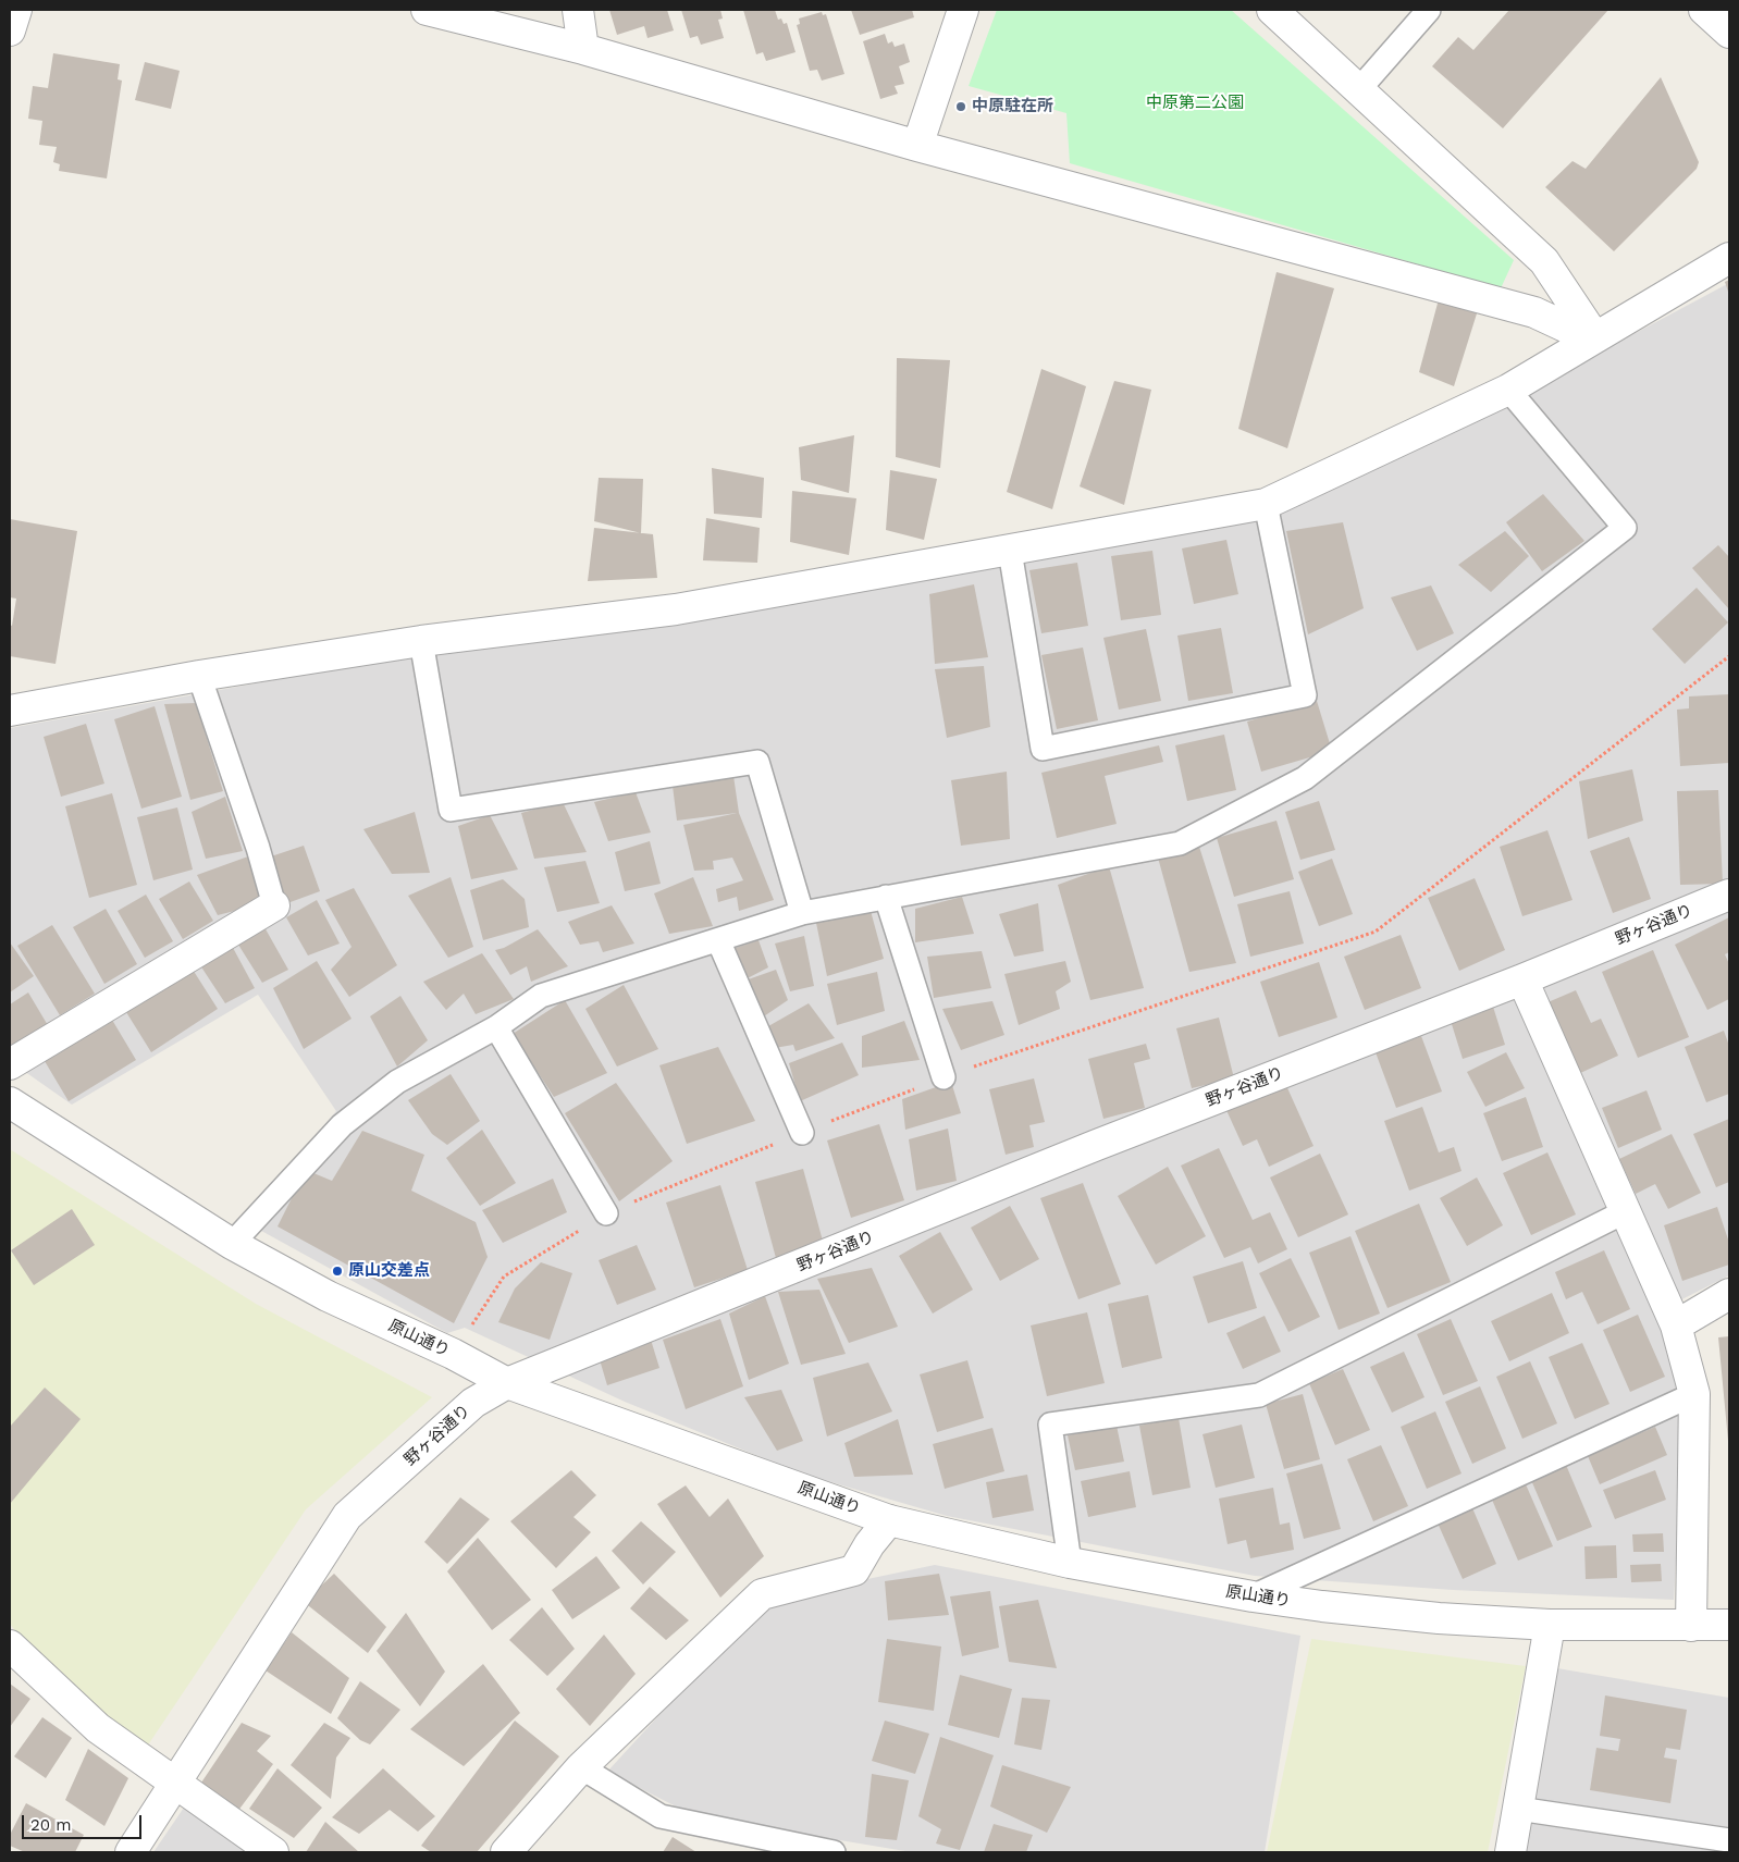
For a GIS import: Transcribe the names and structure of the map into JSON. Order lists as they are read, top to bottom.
{
  "streets": {
    "street": ["野ヶ谷通り", "原山通り"]
  },
  "crossings": [
    ["野ヶ谷通り", "原山通り"]
  ],
  "parks": ["中原第二公園"],
  "places": ["中原駐在所", "原山交差点"],
  "scale_bar": "20 m"
}
